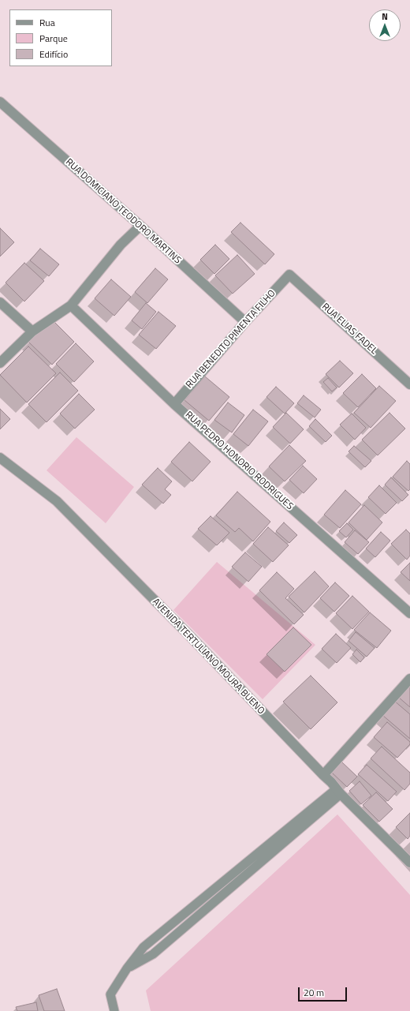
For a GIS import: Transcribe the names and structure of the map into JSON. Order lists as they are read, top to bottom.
{
  "streets": {
    "street": [
      "RUA DOMICIANO TEODORO MARTINS",
      "RUA ELIAS FADEL",
      "RUA BENEDITO PIMENTA FILHO",
      "RUA PEDRO HONORIO RODRIGUES",
      "AVENIDA TERTULIANO MOURA BUENO"
    ]
  },
  "crossings": [
    ["RUA DOMICIANO TEODORO MARTINS", "RUA BENEDITO PIMENTA FILHO"],
    ["RUA ELIAS FADEL", "RUA BENEDITO PIMENTA FILHO"],
    ["RUA BENEDITO PIMENTA FILHO", "RUA PEDRO HONORIO RODRIGUES"]
  ],
  "legend": ["Rua", "Parque", "Edifício"],
  "scale_bar": "20 m",
  "north": "top"
}
